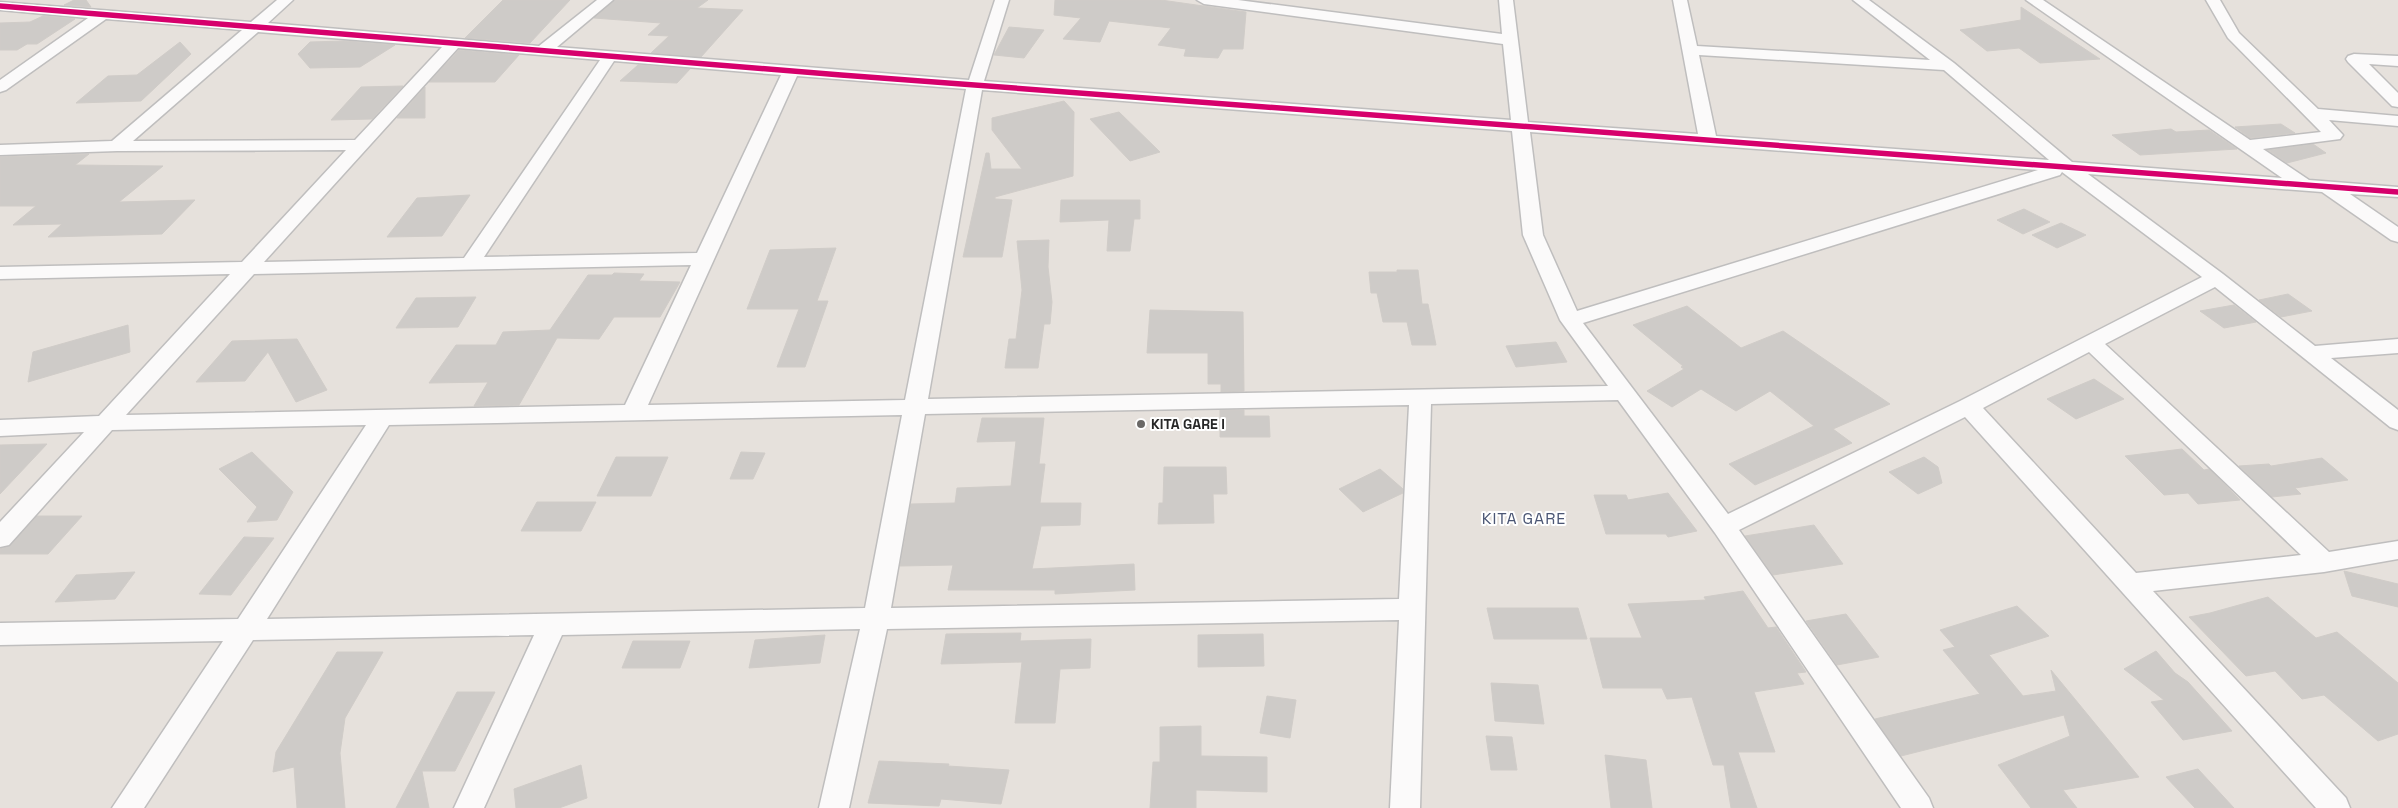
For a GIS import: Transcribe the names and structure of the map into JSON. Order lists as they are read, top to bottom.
{
  "districts": ["KITA GARE"],
  "places": ["KITA GARE I"]
}
